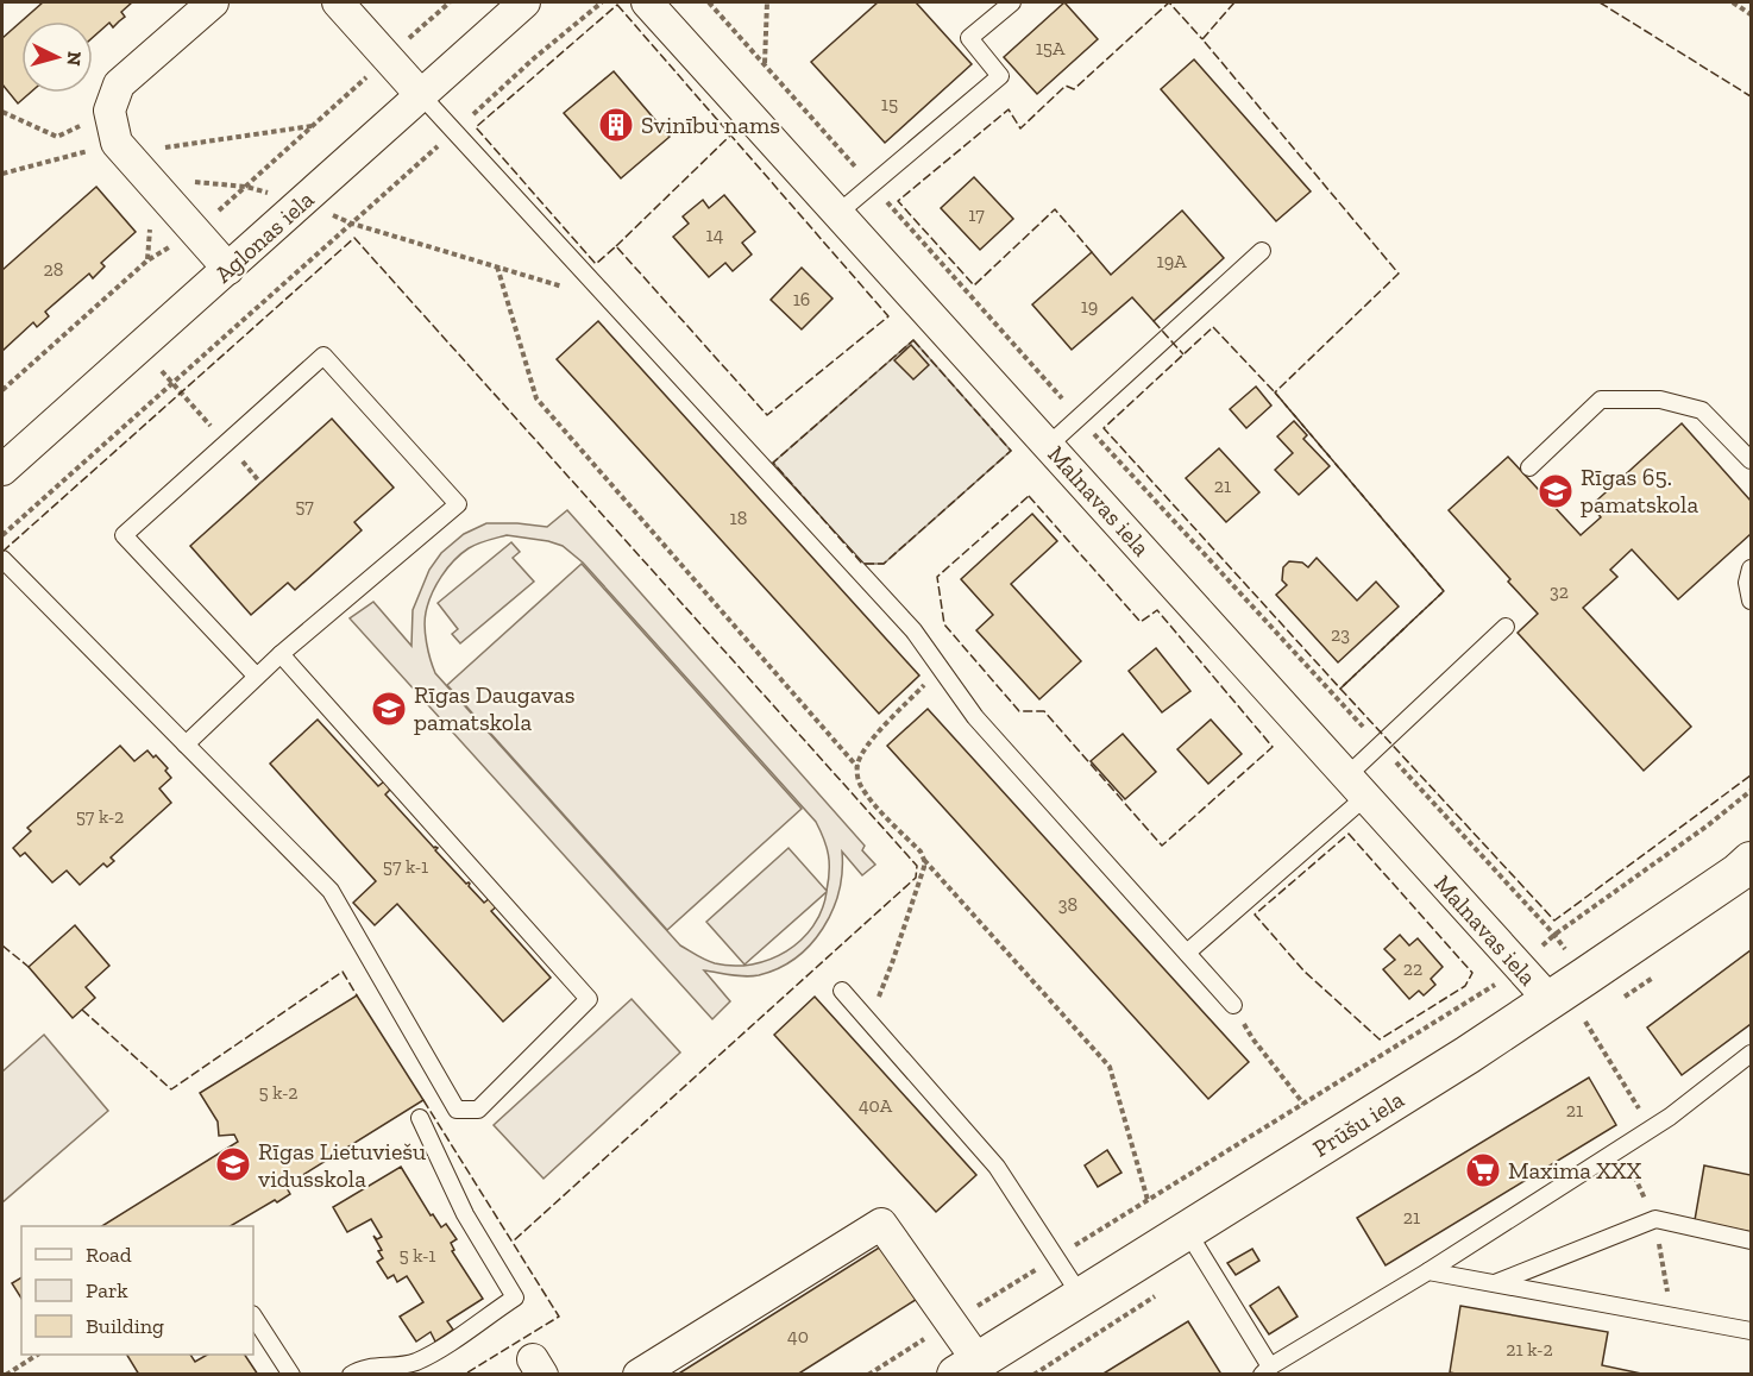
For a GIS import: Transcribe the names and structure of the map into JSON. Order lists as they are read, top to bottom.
{
  "streets": {
    "street": ["Aglonas iela", "Malnavas iela", "Prūšu iela"]
  },
  "crossings": [
    ["Malnavas iela", "Prūšu iela"]
  ],
  "places": {
    "building": ["Svinību nams"],
    "school or university": ["Rīgas 65. pamatskola", "Rīgas Daugavas pamatskola", "Rīgas Lietuviešu vidusskola"],
    "supermarket": ["Maxima XXX"]
  },
  "house_numbers": [
    "15A",
    "15",
    "17",
    "14",
    "19A",
    "28",
    "16",
    "19",
    "21",
    "57",
    "18",
    "32",
    "23",
    "57 k-2",
    "57 k-1",
    "38",
    "22",
    "5 k-2",
    "40A",
    "21",
    "21",
    "5 k-1",
    "40",
    "21 k-2"
  ],
  "legend": ["Road", "Park", "Building"],
  "north": "right"
}
